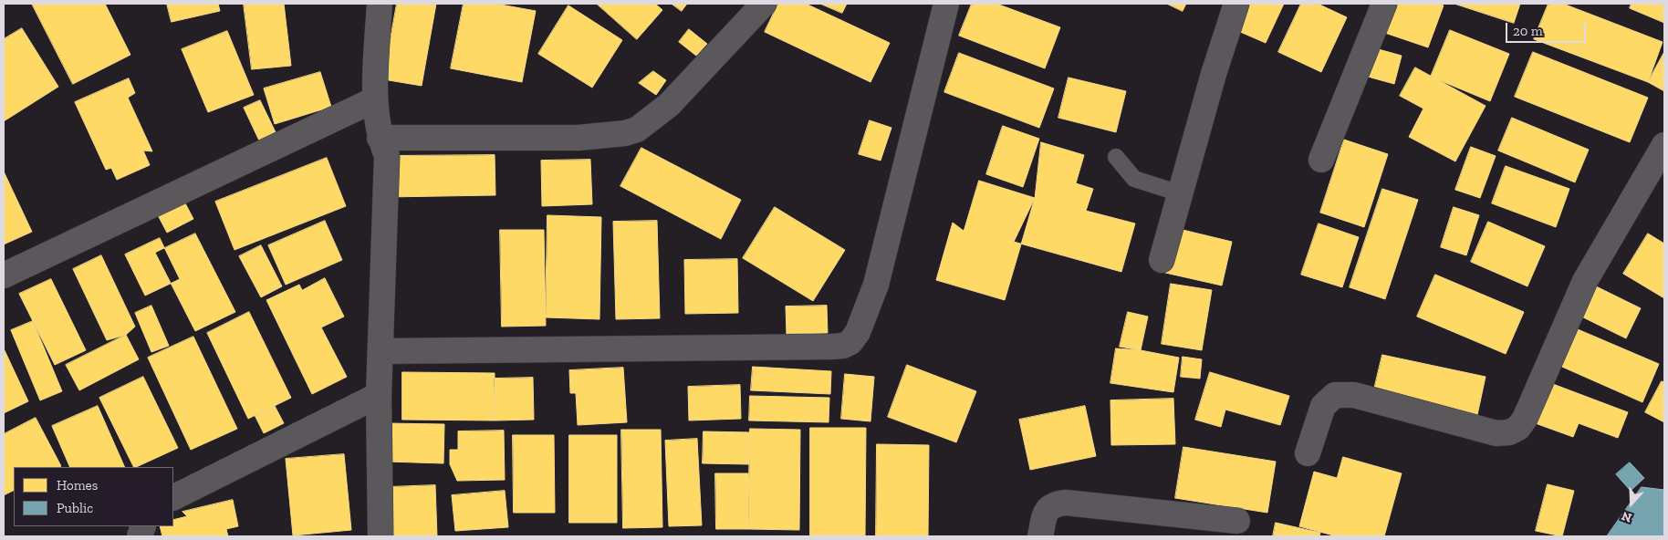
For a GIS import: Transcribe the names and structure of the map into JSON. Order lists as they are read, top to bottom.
{
  "legend": ["Homes", "Public"],
  "scale_bar": "20 m",
  "north": "bottom"
}
